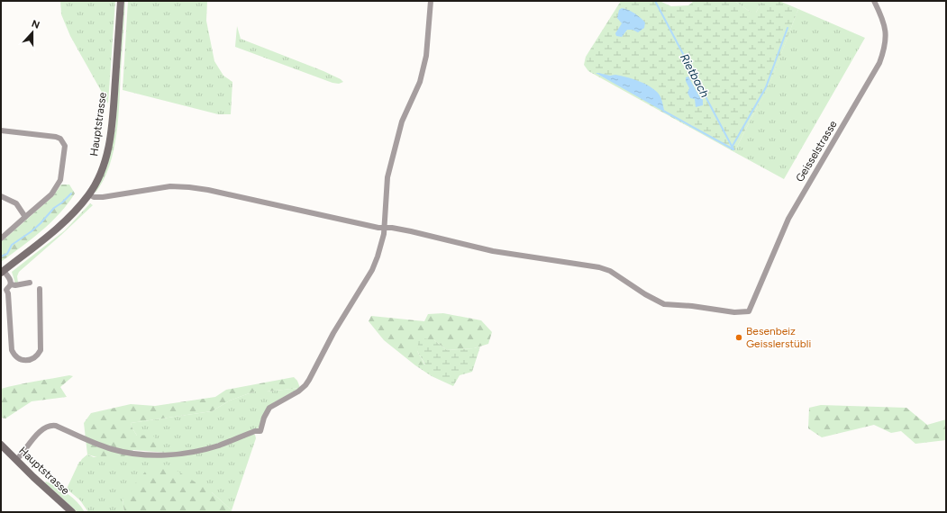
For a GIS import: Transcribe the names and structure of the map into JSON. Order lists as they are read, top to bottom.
{
  "streets": {
    "main road": ["Hauptstrasse"],
    "street": ["Geisselstrasse"]
  },
  "water": ["Rietbach"],
  "places": ["Besenbeiz Geisslerstübli"],
  "north": "top"
}
